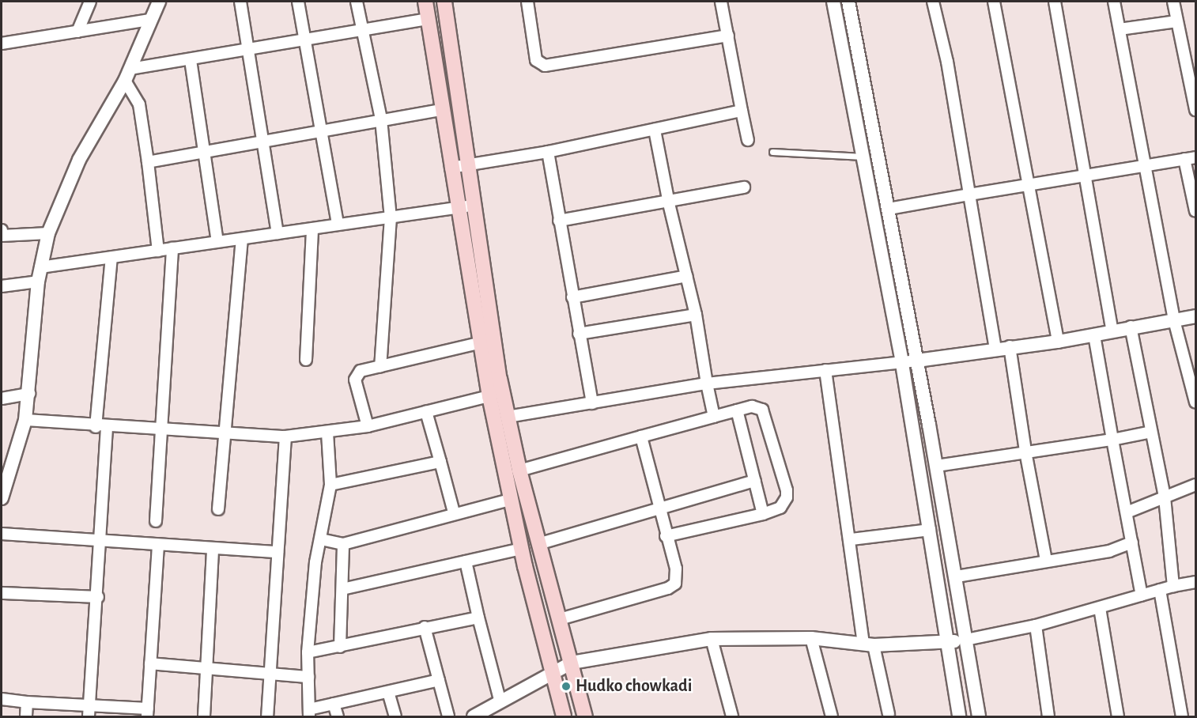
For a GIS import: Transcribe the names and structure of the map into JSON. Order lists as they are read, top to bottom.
{
  "places": ["Hudko chowkadi"]
}
